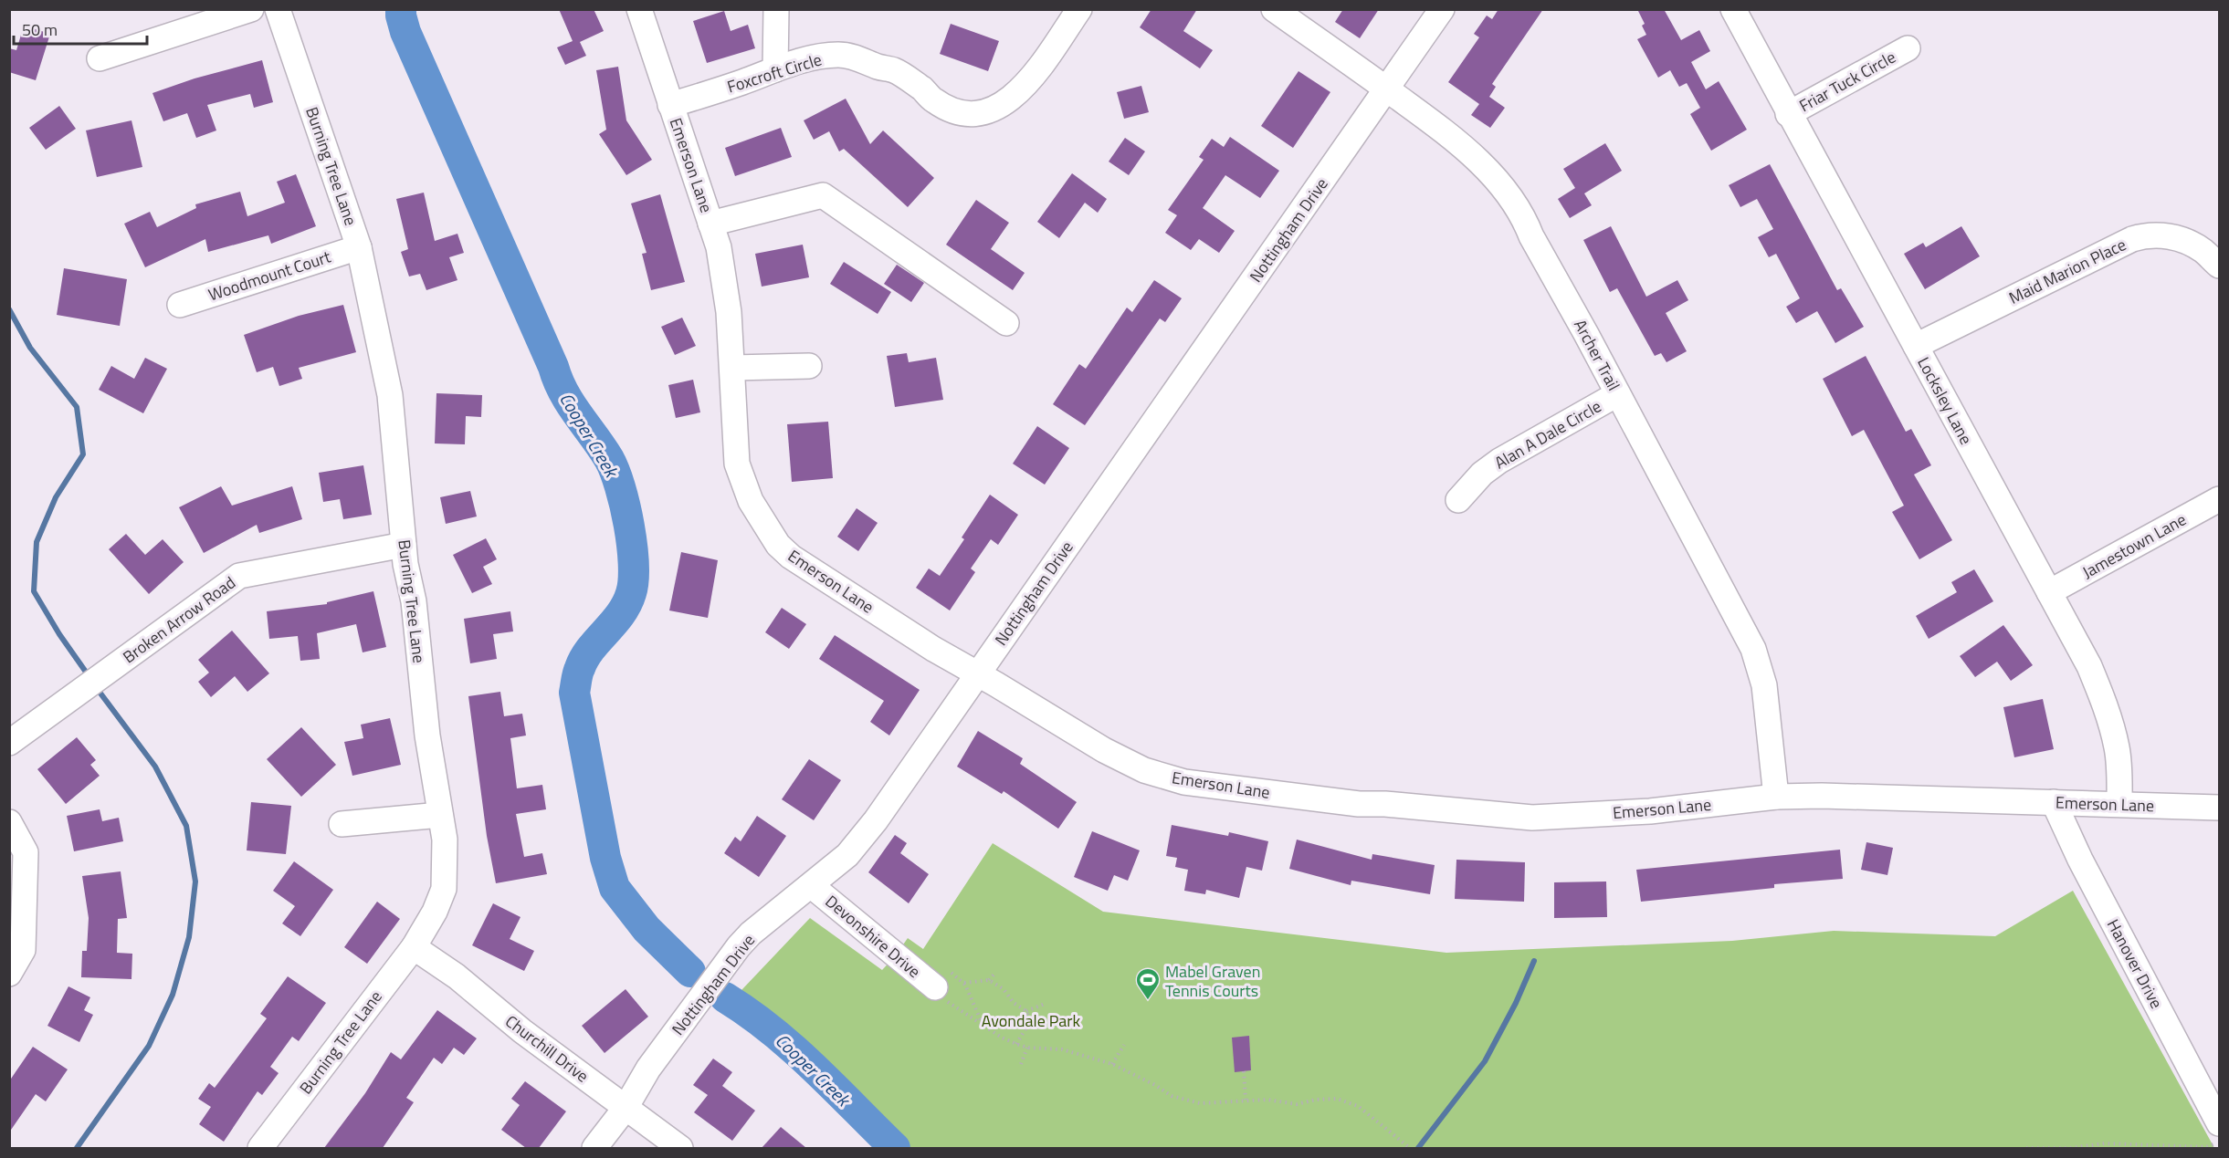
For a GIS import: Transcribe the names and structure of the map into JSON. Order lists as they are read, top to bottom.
{
  "streets": {
    "street": [
      "Foxcroft Circle",
      "Friar Tuck Circle",
      "Emerson Lane",
      "Burning Tree Lane",
      "Nottingham Drive",
      "Maid Marion Place",
      "Woodmount Court",
      "Archer Trail",
      "Locksley Lane",
      "Alan A Dale Circle",
      "Jamestown Lane",
      "Broken Arrow Road",
      "Devonshire Drive",
      "Hanover Drive",
      "Churchill Drive"
    ]
  },
  "crossings": [
    ["Foxcroft Circle", "Emerson Lane"],
    ["Friar Tuck Circle", "Locksley Lane"],
    ["Emerson Lane", "Nottingham Drive"],
    ["Emerson Lane", "Archer Trail"],
    ["Emerson Lane", "Locksley Lane"],
    ["Emerson Lane", "Hanover Drive"],
    ["Burning Tree Lane", "Woodmount Court"],
    ["Burning Tree Lane", "Broken Arrow Road"],
    ["Burning Tree Lane", "Churchill Drive"],
    ["Nottingham Drive", "Archer Trail"],
    ["Nottingham Drive", "Devonshire Drive"],
    ["Nottingham Drive", "Churchill Drive"],
    ["Maid Marion Place", "Locksley Lane"],
    ["Archer Trail", "Alan A Dale Circle"],
    ["Locksley Lane", "Jamestown Lane"]
  ],
  "water": ["Cooper Creek"],
  "parks": ["Avondale Park"],
  "places": {
    "sports": ["Mabel Graven Tennis Courts"]
  },
  "scale_bar": "50 m"
}
